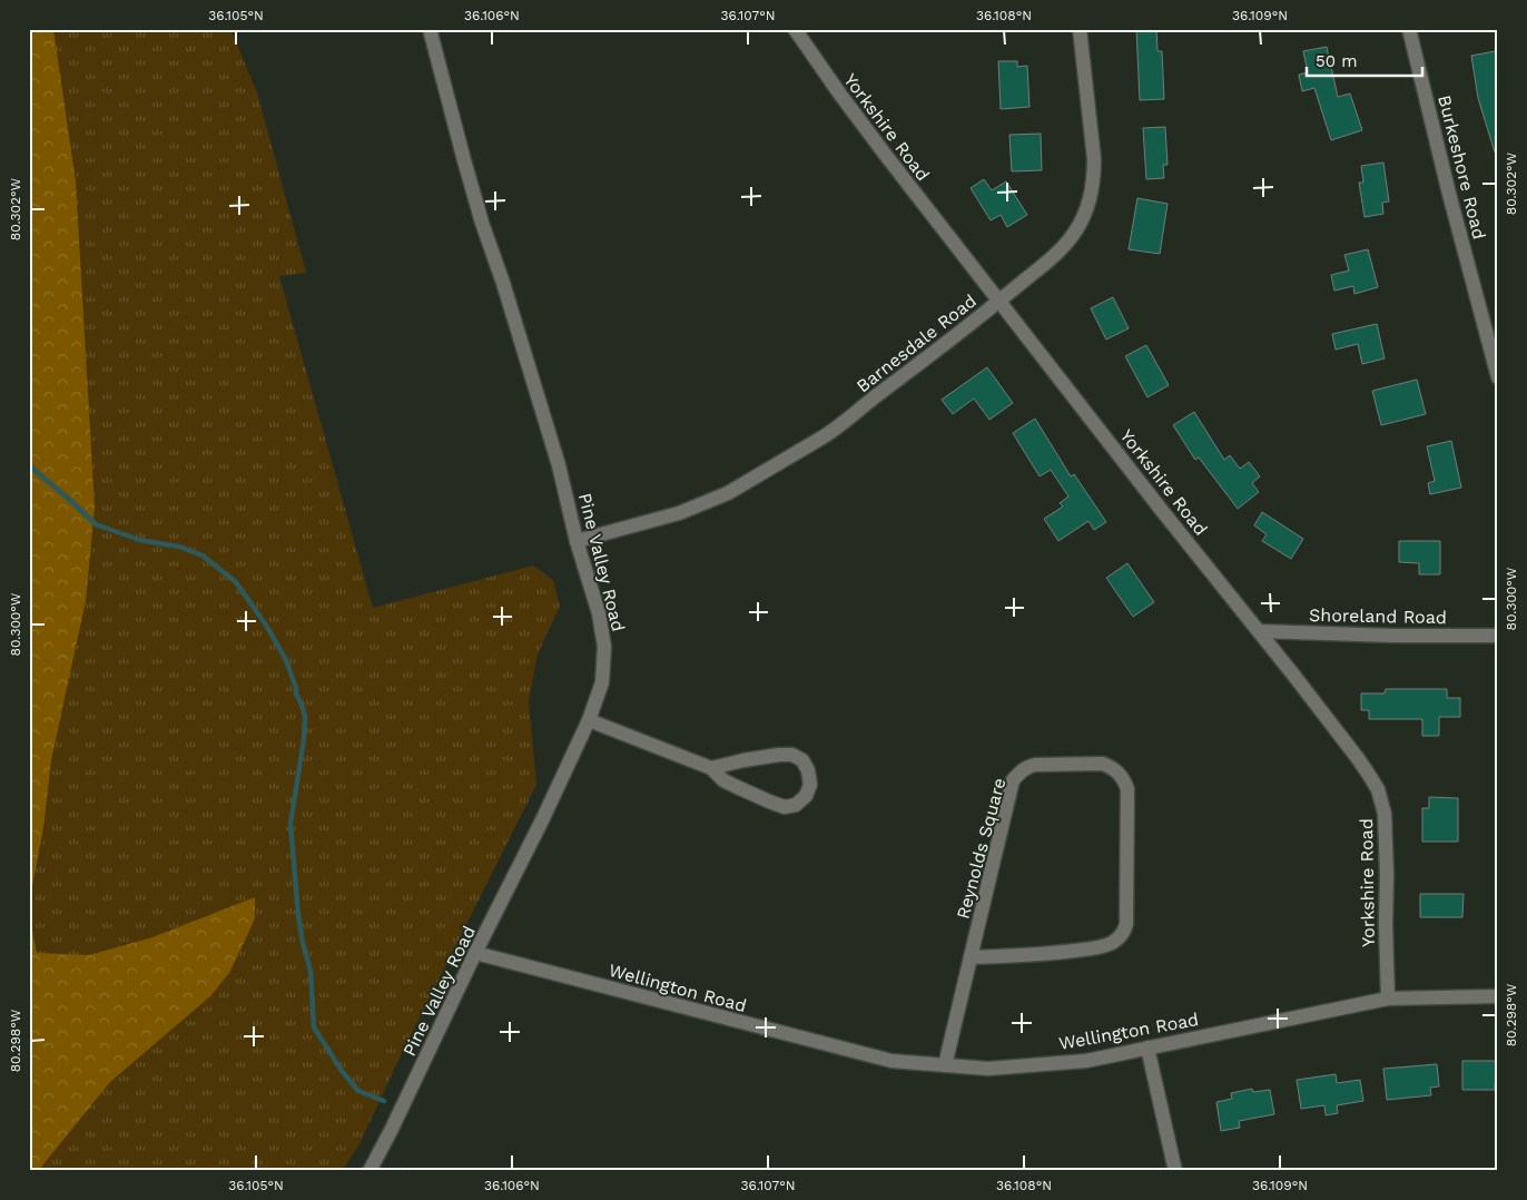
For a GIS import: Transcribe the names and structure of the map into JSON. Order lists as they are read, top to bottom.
{
  "streets": {
    "street": [
      "Yorkshire Road",
      "Burkeshore Road",
      "Barnesdale Road",
      "Pine Valley Road",
      "Shoreland Road",
      "Reynolds Square",
      "Wellington Road"
    ]
  },
  "crossings": [
    ["Yorkshire Road", "Barnesdale Road"],
    ["Yorkshire Road", "Shoreland Road"],
    ["Yorkshire Road", "Wellington Road"],
    ["Barnesdale Road", "Pine Valley Road"],
    ["Pine Valley Road", "Wellington Road"],
    ["Reynolds Square", "Wellington Road"]
  ],
  "scale_bar": "50 m",
  "coordinates": [
    "36.105°N",
    "36.106°N",
    "36.107°N",
    "36.108°N",
    "36.109°N",
    "80.302°W",
    "80.300°W",
    "80.298°W"
  ]
}
